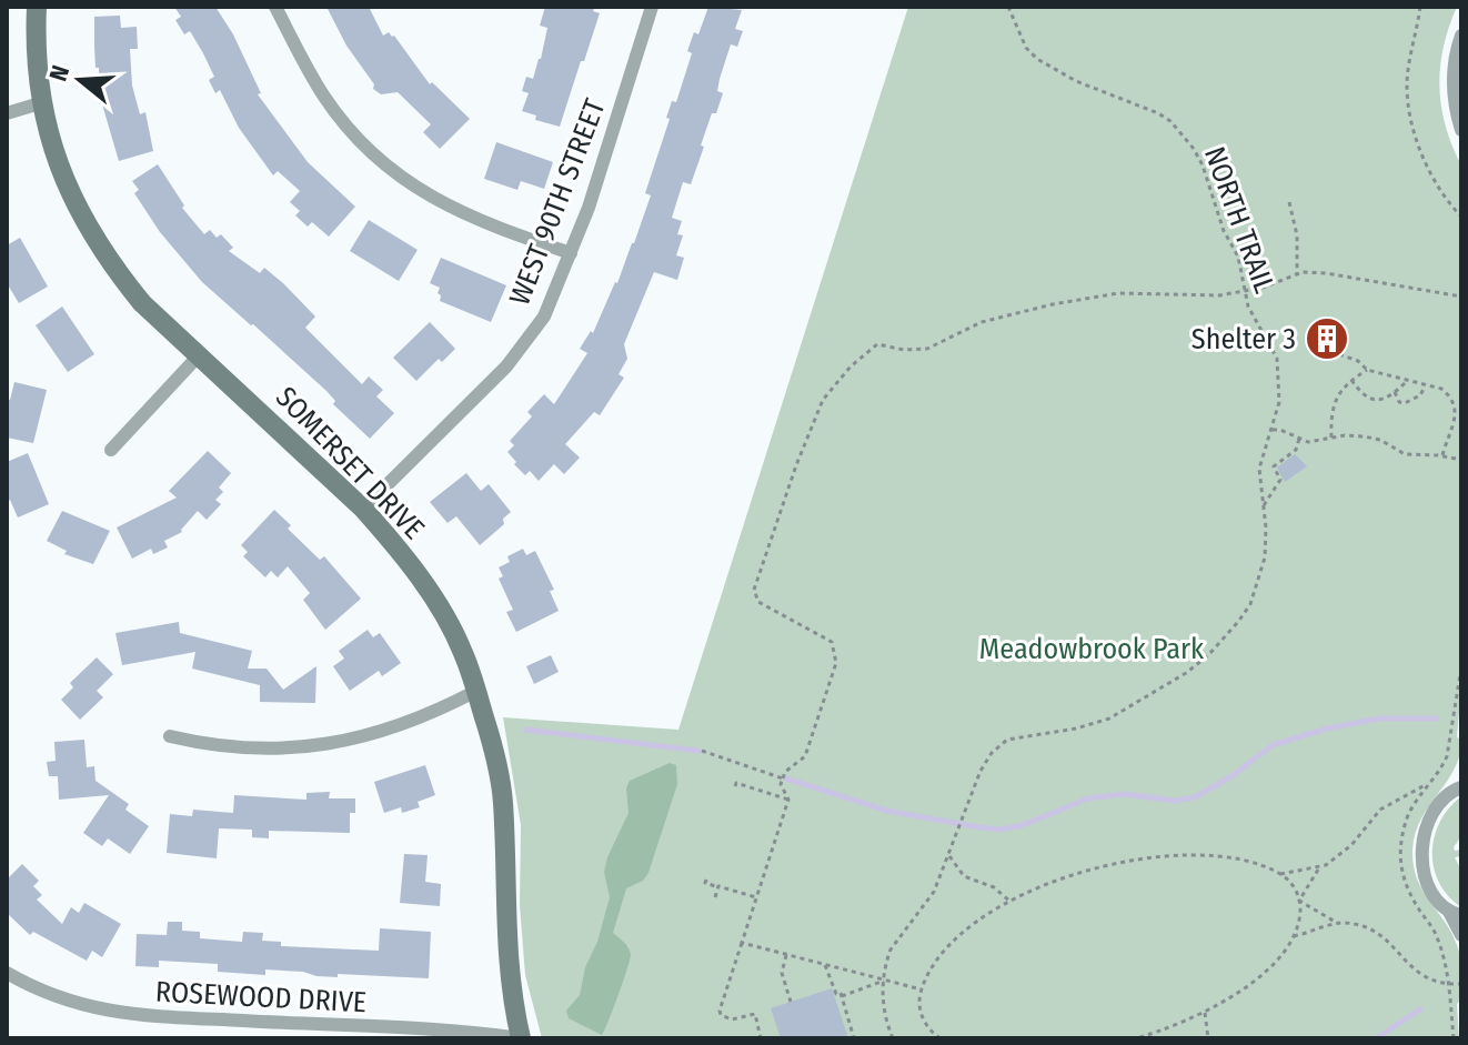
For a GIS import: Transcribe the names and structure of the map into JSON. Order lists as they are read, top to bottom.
{
  "streets": {
    "street": ["WEST 90TH STREET", "SOMERSET DRIVE", "ROSEWOOD DRIVE"],
    "path": ["NORTH TRAIL"]
  },
  "crossings": [
    ["WEST 90TH STREET", "SOMERSET DRIVE"],
    ["SOMERSET DRIVE", "ROSEWOOD DRIVE"]
  ],
  "parks": ["Meadowbrook Park"],
  "places": {
    "building": ["Shelter 3"]
  },
  "north": "left"
}
